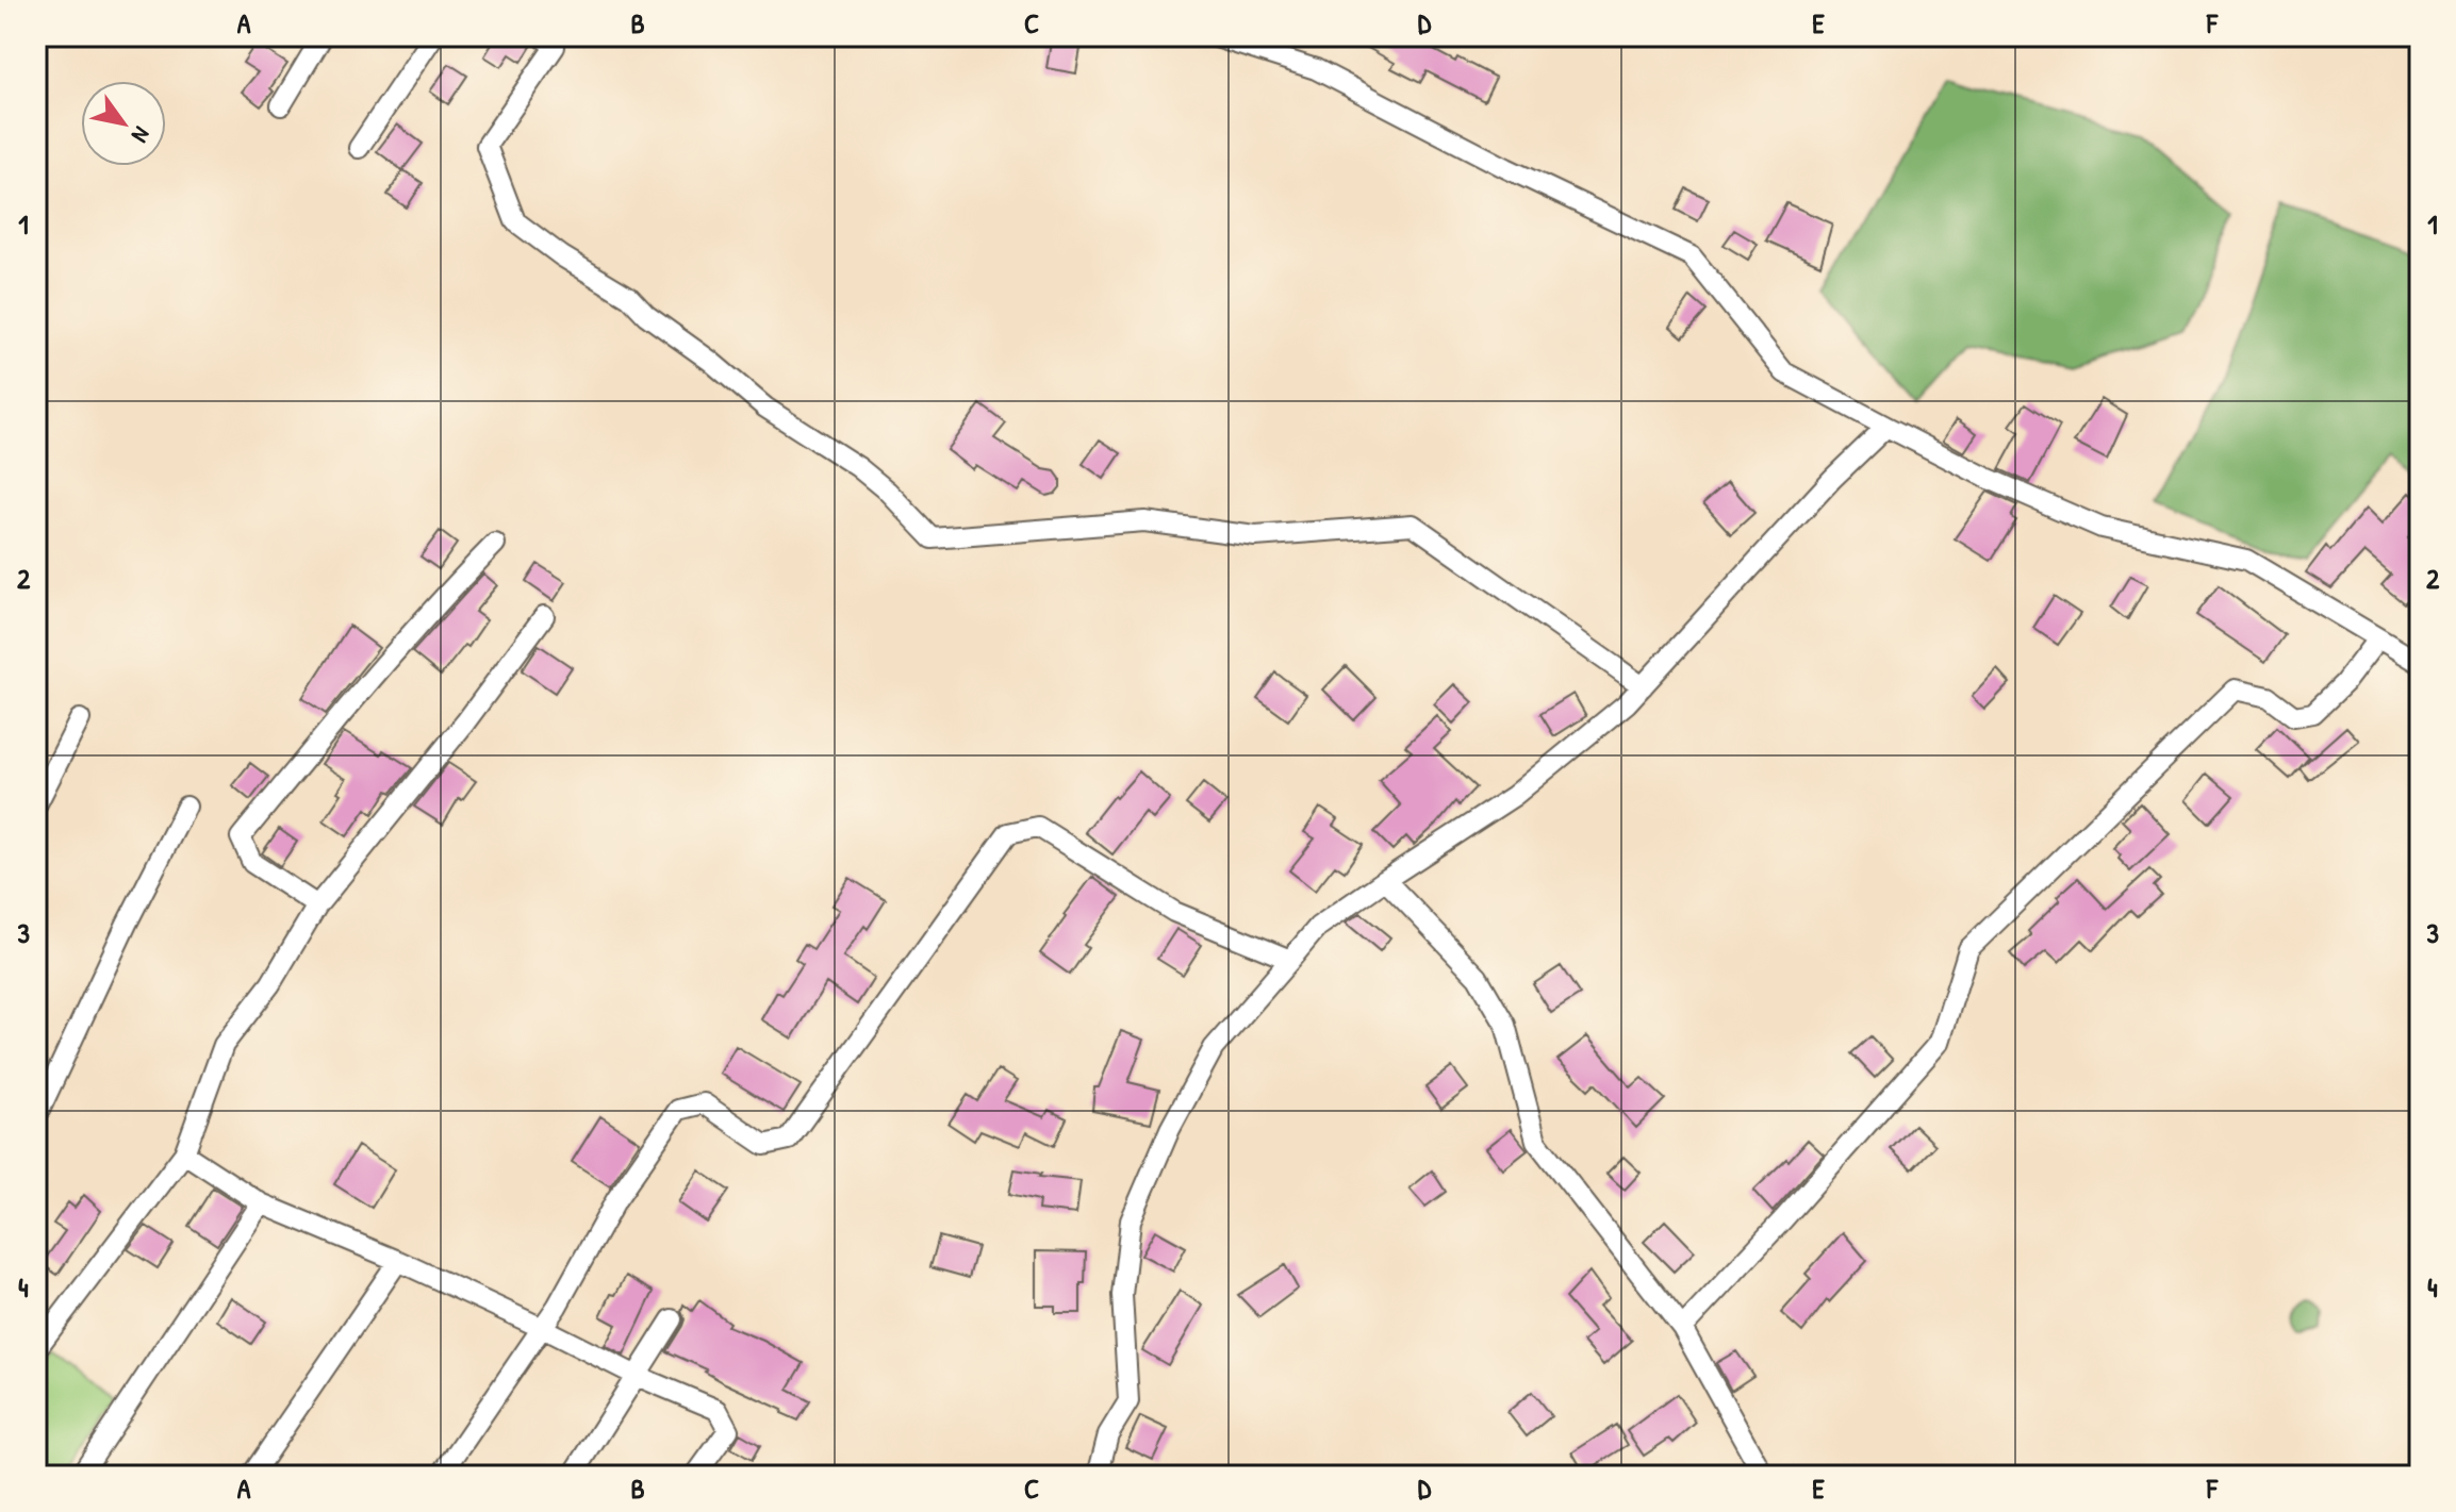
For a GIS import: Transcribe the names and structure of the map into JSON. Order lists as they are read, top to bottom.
{
  "north": "bottom right",
  "grid": {
    "columns": [
      "A",
      "B",
      "C",
      "D",
      "E",
      "F"
    ],
    "rows": [
      "1",
      "2",
      "3",
      "4"
    ]
  }
}
